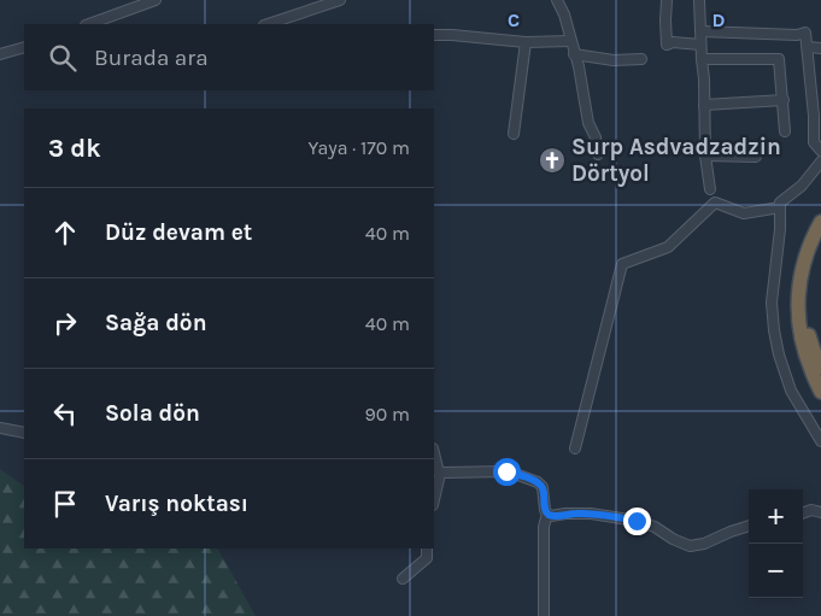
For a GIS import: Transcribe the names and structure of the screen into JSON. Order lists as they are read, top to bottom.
{
  "places": {
    "church": ["Surp Asdvadzadzin Dörtyol"]
  },
  "page": {
    "search": "Burada ara",
    "heading": ["3 dk", "Yaya · 170 m"],
    "list": [
      ["Düz devam et", "40 m"],
      ["Sağa dön", "40 m"],
      ["Sola dön", "90 m"],
      "Varış noktası"
    ],
    "map_buttons": ["+", "−"]
  },
  "grid": {
    "columns": ["C", "D"]
  }
}
